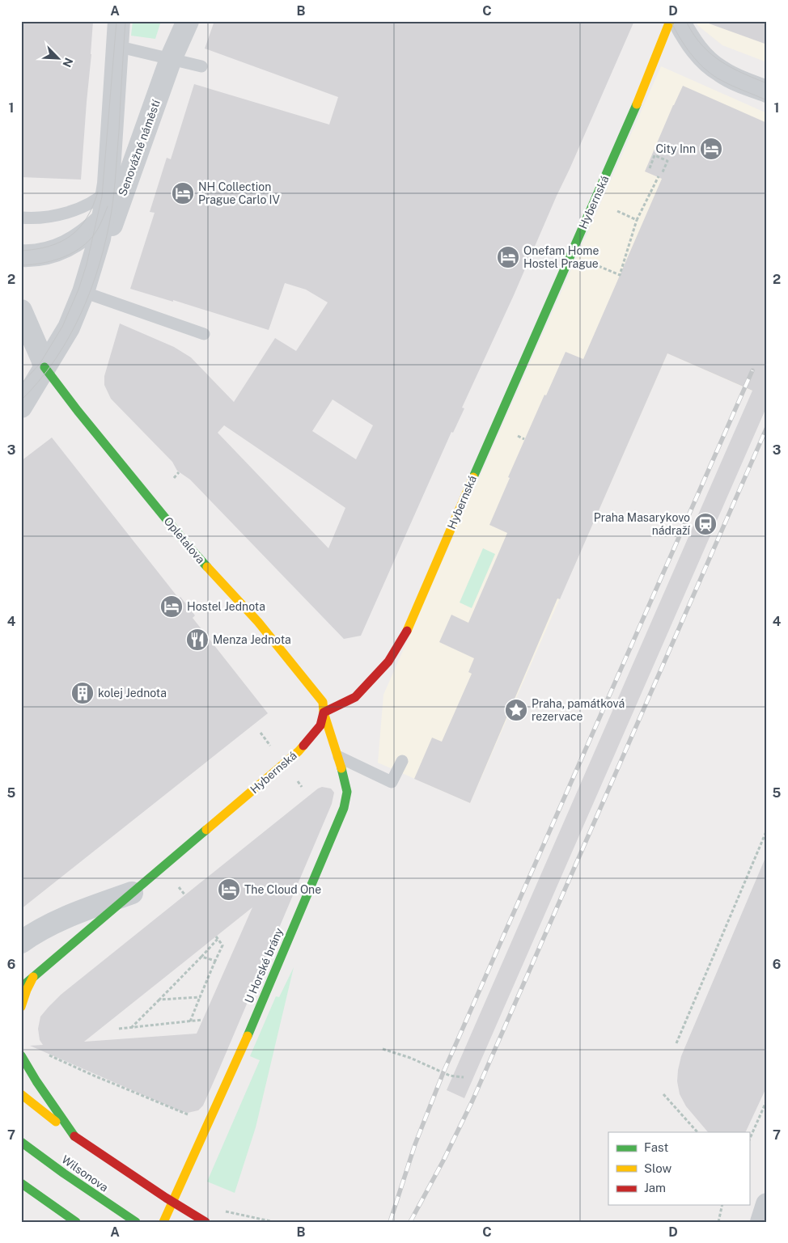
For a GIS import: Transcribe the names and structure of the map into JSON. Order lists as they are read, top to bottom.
{
  "streets": {
    "street": [
      "Senovážné náměstí",
      "Hybernská",
      "Opletalova",
      "U Horské brány",
      "Wilsonova"
    ]
  },
  "crossings": [
    ["Senovážné náměstí", "Opletalova"],
    ["Hybernská", "Opletalova"],
    ["Hybernská", "U Horské brány"],
    ["Opletalova", "U Horské brány"]
  ],
  "places": {
    "hotel": [
      "City Inn",
      "NH Collection Prague Carlo IV",
      "Onefam Home Hostel Prague",
      "Hostel Jednota",
      "The Cloud One"
    ],
    "station": ["Praha Masarykovo nádraží"],
    "restaurant": ["Menza Jednota"],
    "building": ["kolej Jednota"],
    "place": ["Praha, památková rezervace"]
  },
  "legend": ["Fast", "Slow", "Jam"],
  "north": "bottom right",
  "grid": {
    "columns": [
      "A",
      "B",
      "C",
      "D"
    ],
    "rows": [
      "1",
      "2",
      "3",
      "4",
      "5",
      "6",
      "7"
    ]
  }
}
